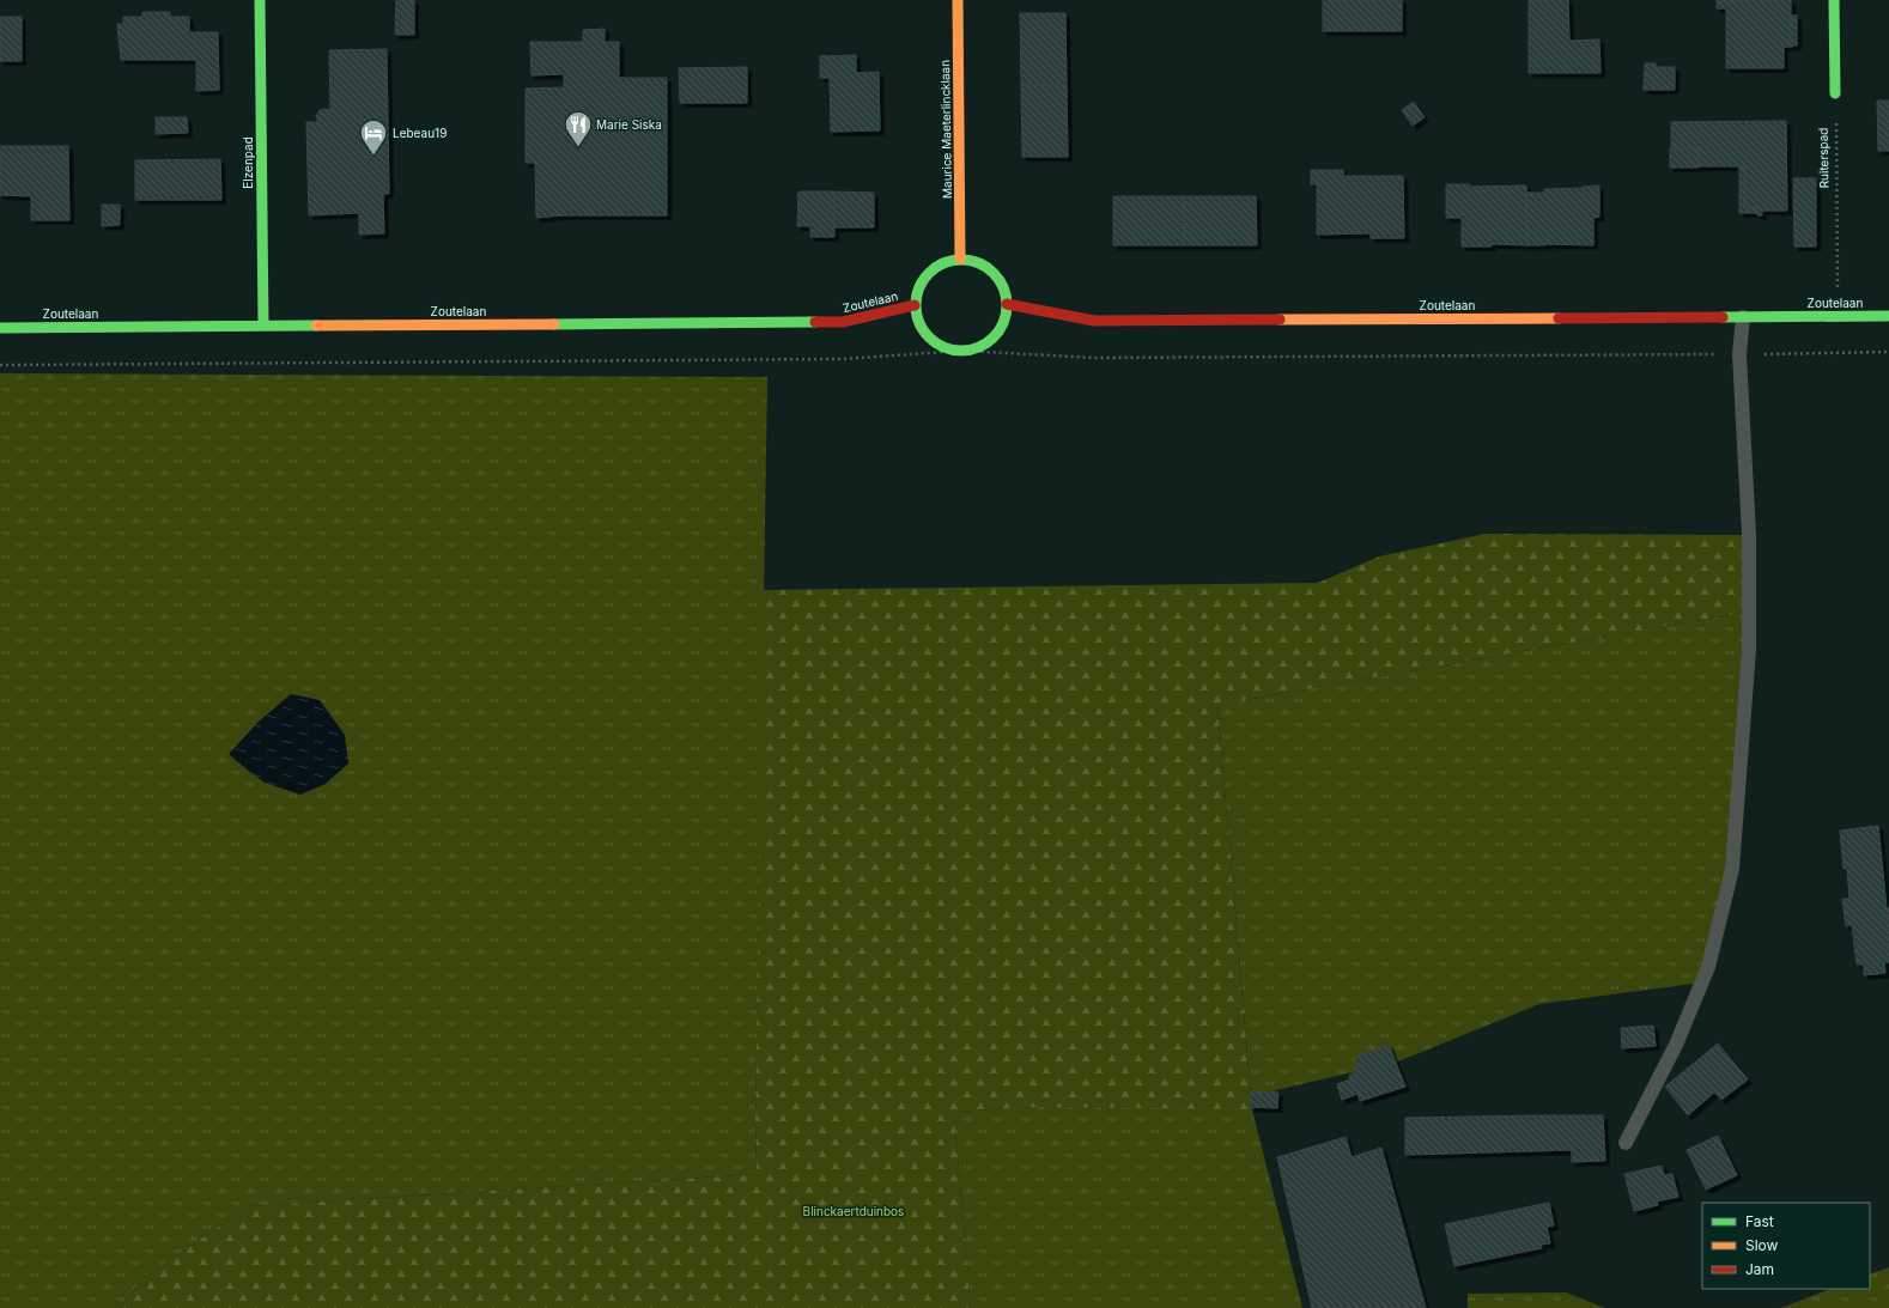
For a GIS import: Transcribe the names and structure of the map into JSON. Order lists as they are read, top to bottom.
{
  "streets": {
    "street": ["Maurice Maeterlincklaan", "Elzenpad", "Zoutelaan"],
    "path": ["Ruiterspad"]
  },
  "crossings": [
    ["Maurice Maeterlincklaan", "Zoutelaan"],
    ["Ruiterspad", "Zoutelaan"],
    ["Elzenpad", "Zoutelaan"]
  ],
  "parks": ["Blinckaertduinbos"],
  "places": {
    "restaurant": ["Marie Siska"],
    "hotel": ["Lebeau19"]
  },
  "legend": ["Fast", "Slow", "Jam"]
}
